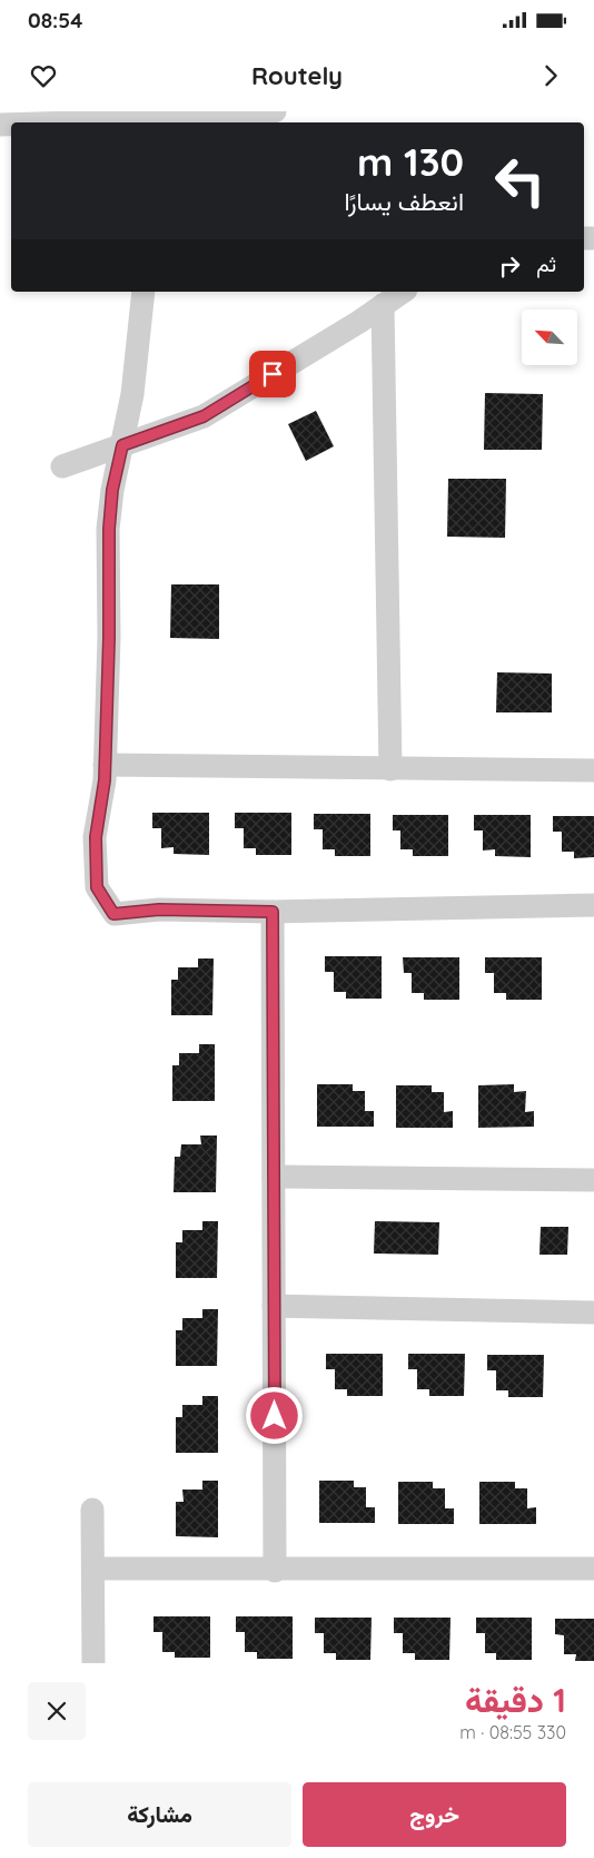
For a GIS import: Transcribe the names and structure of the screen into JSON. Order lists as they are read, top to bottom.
{
  "north": "top left",
  "page": {
    "status": "08:54",
    "header": "Routely",
    "turn": ["130 m", "انعطف يسارًا"],
    "then": "ثم",
    "heading": ["1 دقيقة", "330 m · 08:55"],
    "buttons": ["خروج", "مشاركة"]
  }
}
